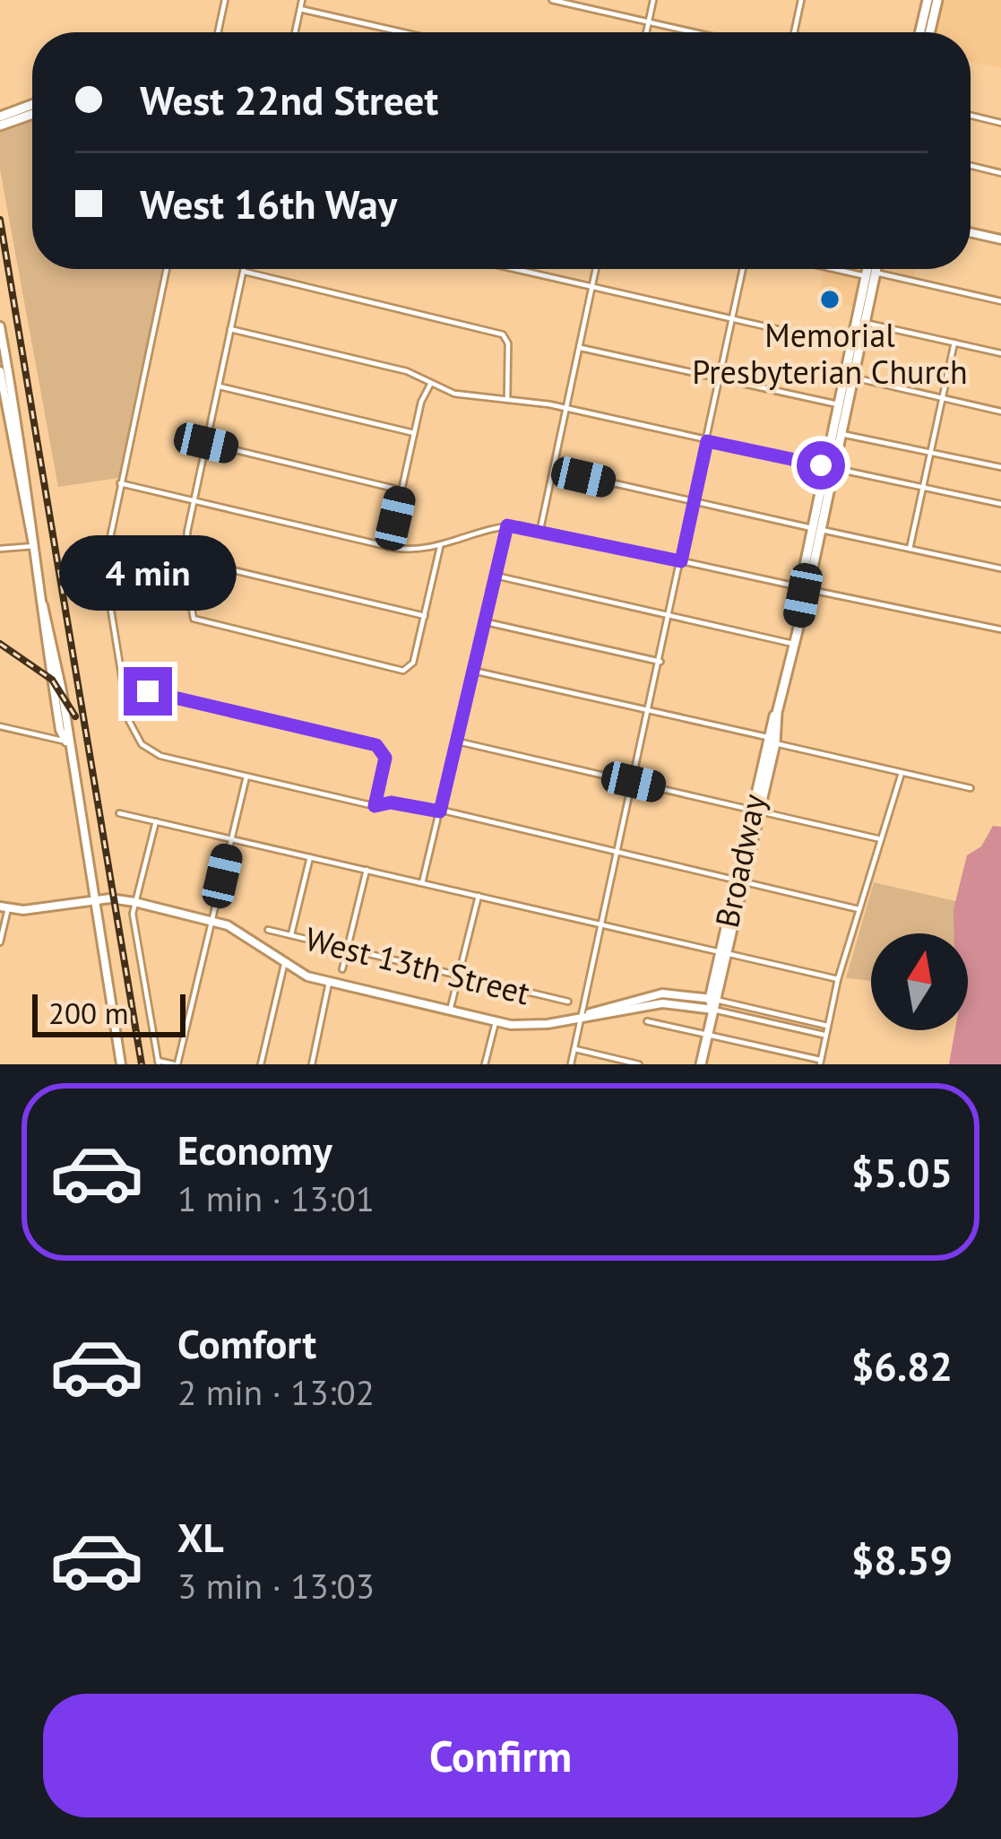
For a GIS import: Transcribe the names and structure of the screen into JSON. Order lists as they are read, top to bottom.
{
  "streets": {
    "main road": ["Broadway", "West 13th Street"]
  },
  "crossings": [
    ["Broadway", "West 13th Street"]
  ],
  "places": ["Memorial Presbyterian Church"],
  "scale_bar": "200 m",
  "north": "top",
  "page": {
    "banner": ["West 22nd Street", "West 16th Way"],
    "bubble": "4 min",
    "scale": "200 m",
    "list": [
      {
        "name": "Economy",
        "note": "1 min · 13:01",
        "value": "$5.05"
      },
      {
        "name": "Comfort",
        "note": "2 min · 13:02",
        "value": "$6.82"
      },
      {
        "name": "XL",
        "note": "3 min · 13:03",
        "value": "$8.59"
      }
    ],
    "buttons": "Confirm"
  }
}
